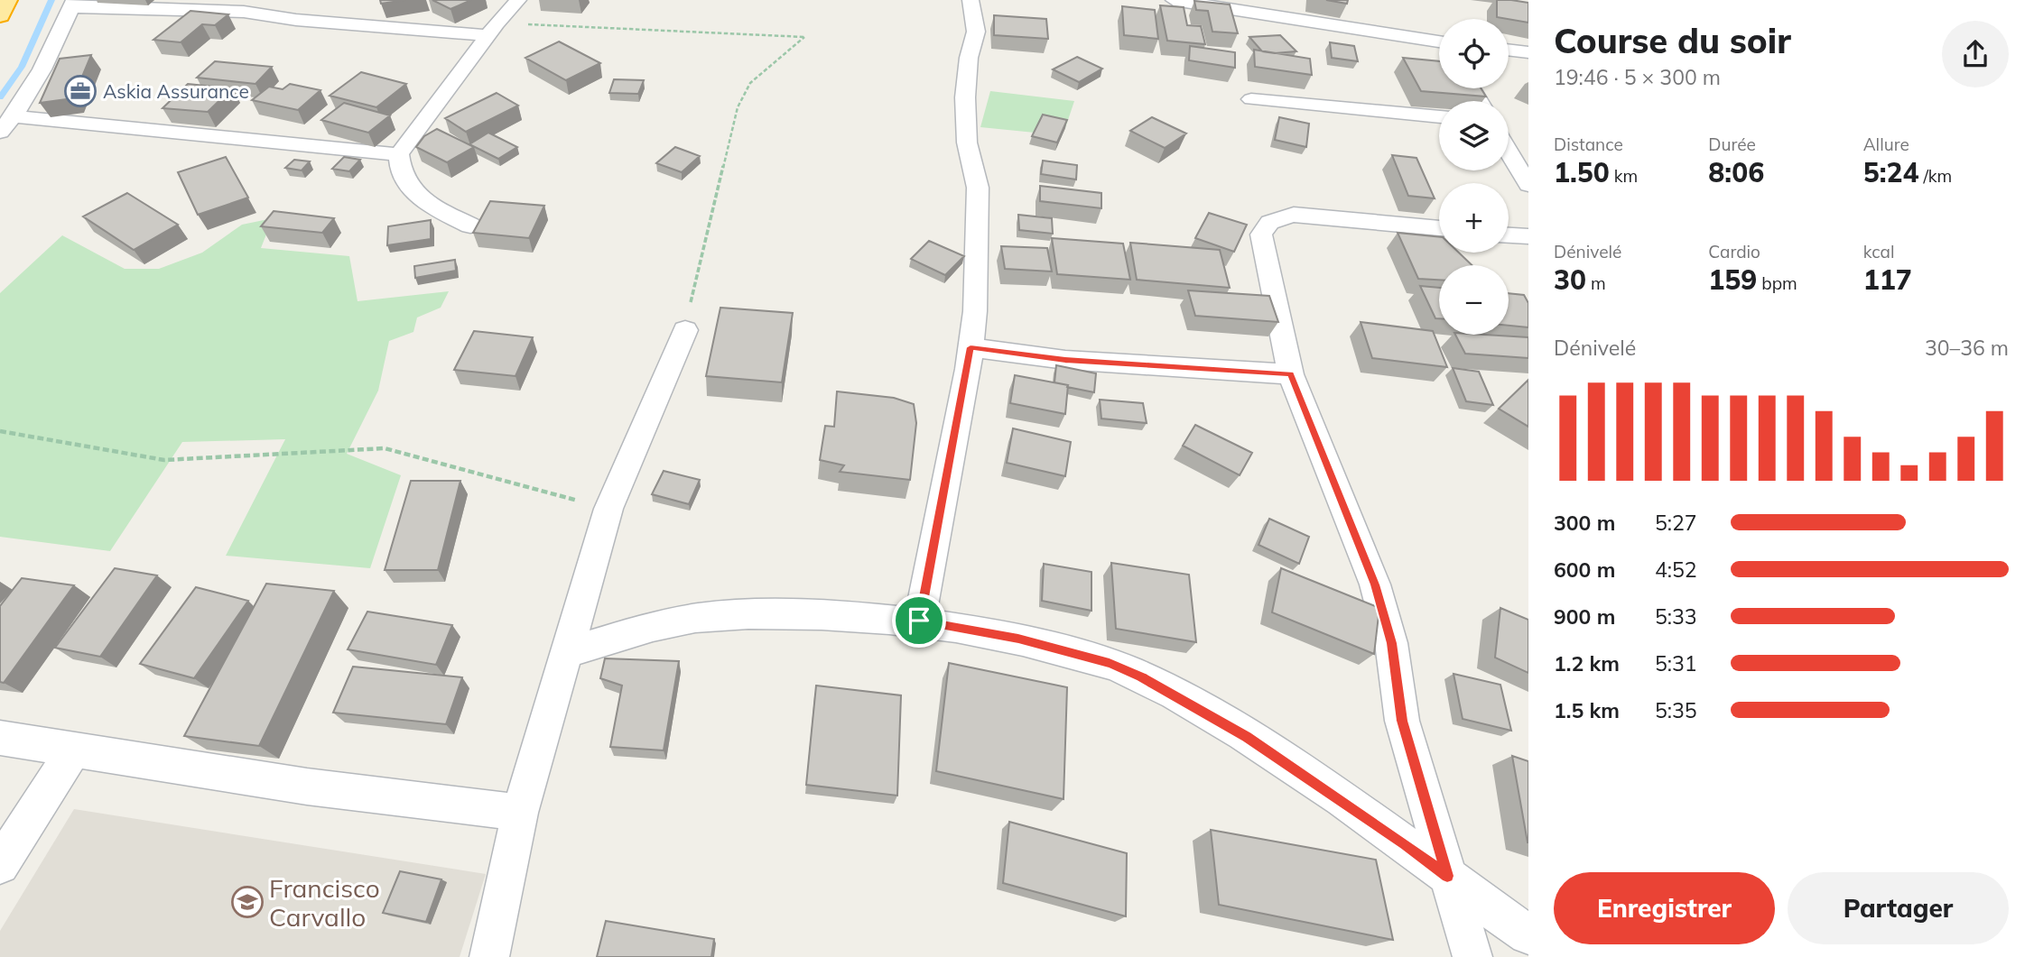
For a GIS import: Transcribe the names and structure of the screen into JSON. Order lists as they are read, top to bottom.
{
  "places": {
    "office": ["Askia Assurance"],
    "school or university": ["Francisco Carvallo"]
  },
  "page": {
    "heading": ["Course du soir", "19:46 · 5 × 300 m"],
    "map_buttons": ["+", "−"],
    "stats": [
      ["Distance", "1.50 km"],
      ["Durée", "8:06"],
      ["Allure", "5:24 /km"],
      ["Dénivelé", "30 m"],
      ["Cardio", "159 bpm"],
      ["kcal", "117"]
    ],
    "chart": ["Dénivelé", "30–36 m"],
    "list": [
      {
        "name": "300 m",
        "note": "5:27"
      },
      {
        "name": "600 m",
        "note": "4:52"
      },
      {
        "name": "900 m",
        "note": "5:33"
      },
      {
        "name": "1.2 km",
        "note": "5:31"
      },
      {
        "name": "1.5 km",
        "note": "5:35"
      }
    ],
    "buttons": ["Enregistrer", "Partager"]
  }
}
